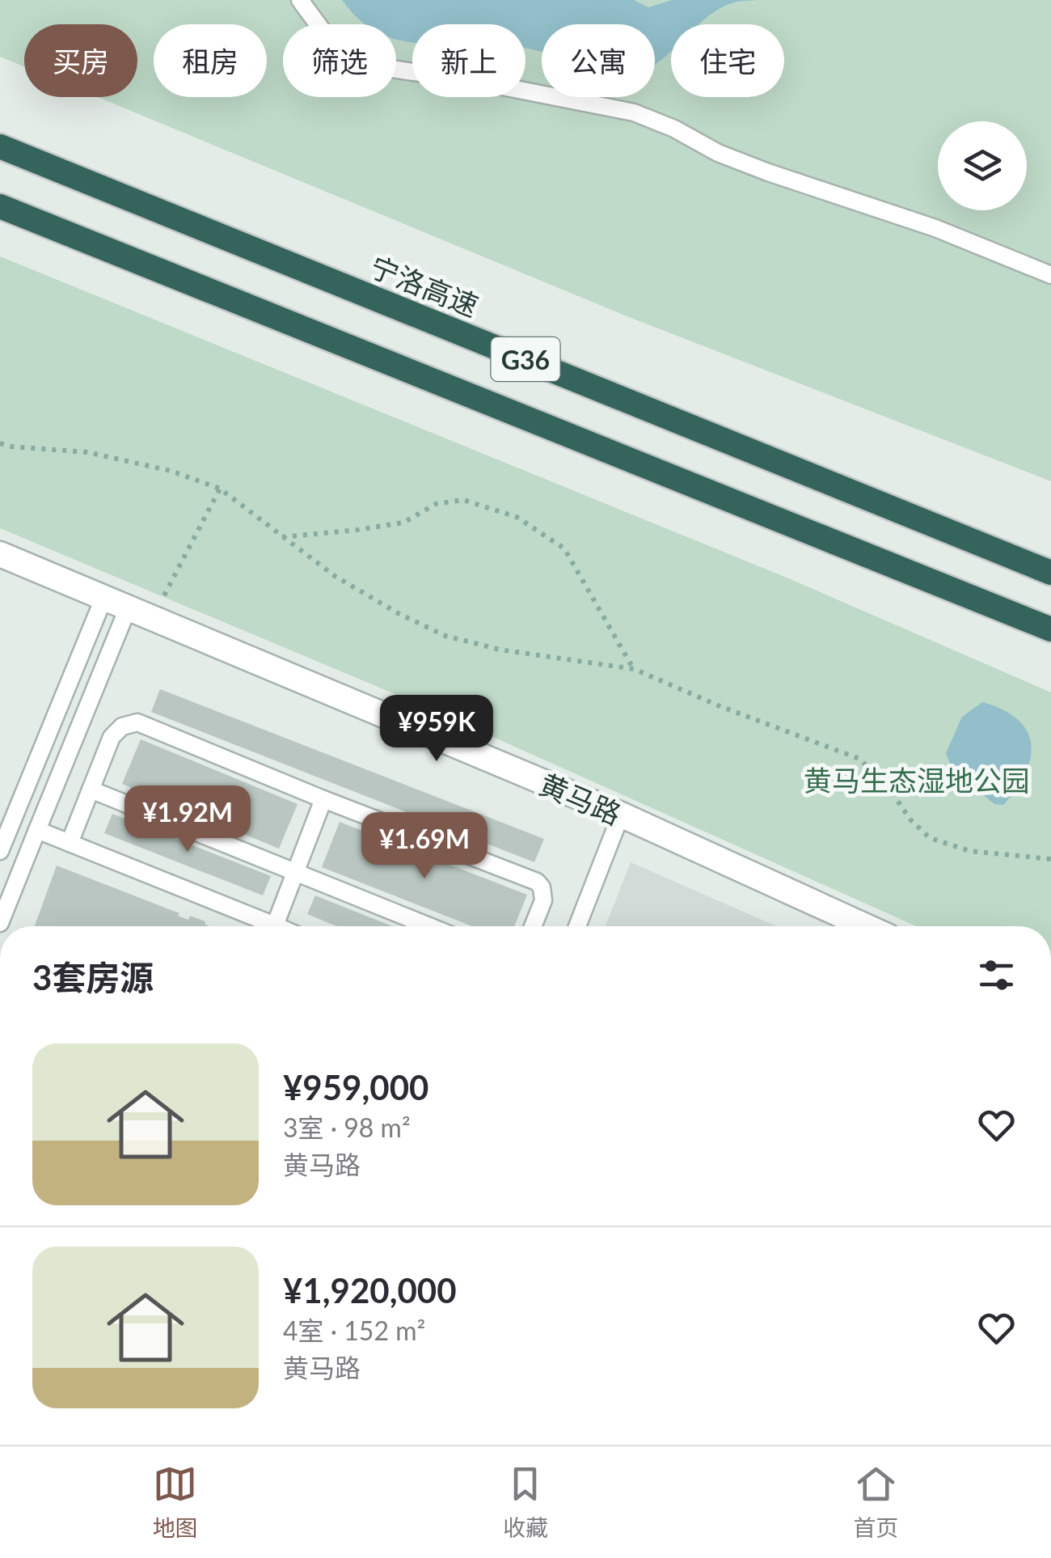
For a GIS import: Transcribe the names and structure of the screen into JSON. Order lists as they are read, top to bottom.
{
  "streets": {
    "highway": ["宁洛高速", "G36"],
    "street": ["黄马路"]
  },
  "parks": ["黄马生态湿地公园"],
  "page": {
    "chip": [
      "买房",
      "租房",
      "筛选",
      "新上",
      "公寓",
      "住宅"
    ],
    "price": ["¥959K", "¥1.92M", "¥1.69M"],
    "heading": "3套房源",
    "list": [
      {
        "name": "¥959,000",
        "note": "3室 · 98 m² · 黄马路"
      },
      {
        "name": "¥1,920,000",
        "note": "4室 · 152 m² · 黄马路"
      }
    ],
    "tabs": ["地图", "收藏", "首页"]
  }
}
